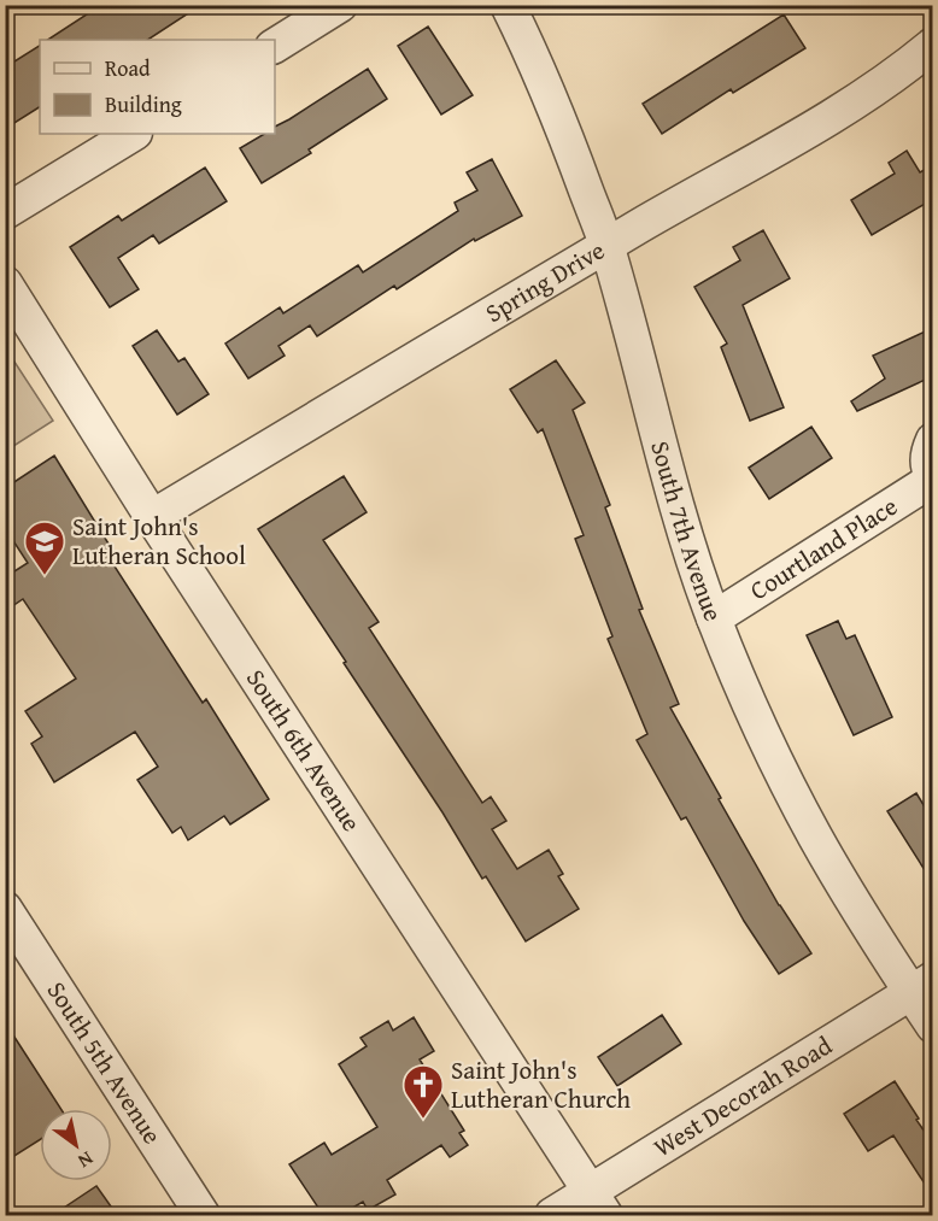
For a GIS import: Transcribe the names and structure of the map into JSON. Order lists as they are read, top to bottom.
{
  "streets": {
    "street": [
      "Spring Drive",
      "South 7th Avenue",
      "Courtland Place",
      "South 6th Avenue",
      "South 5th Avenue",
      "West Decorah Road"
    ]
  },
  "crossings": [
    ["Spring Drive", "South 7th Avenue"],
    ["Spring Drive", "South 6th Avenue"],
    ["South 7th Avenue", "Courtland Place"],
    ["South 7th Avenue", "West Decorah Road"],
    ["South 6th Avenue", "West Decorah Road"]
  ],
  "places": {
    "school or university": ["Saint John's Lutheran School"],
    "church": ["Saint John's Lutheran Church"]
  },
  "legend": ["Road", "Building"],
  "north": "bottom right"
}
